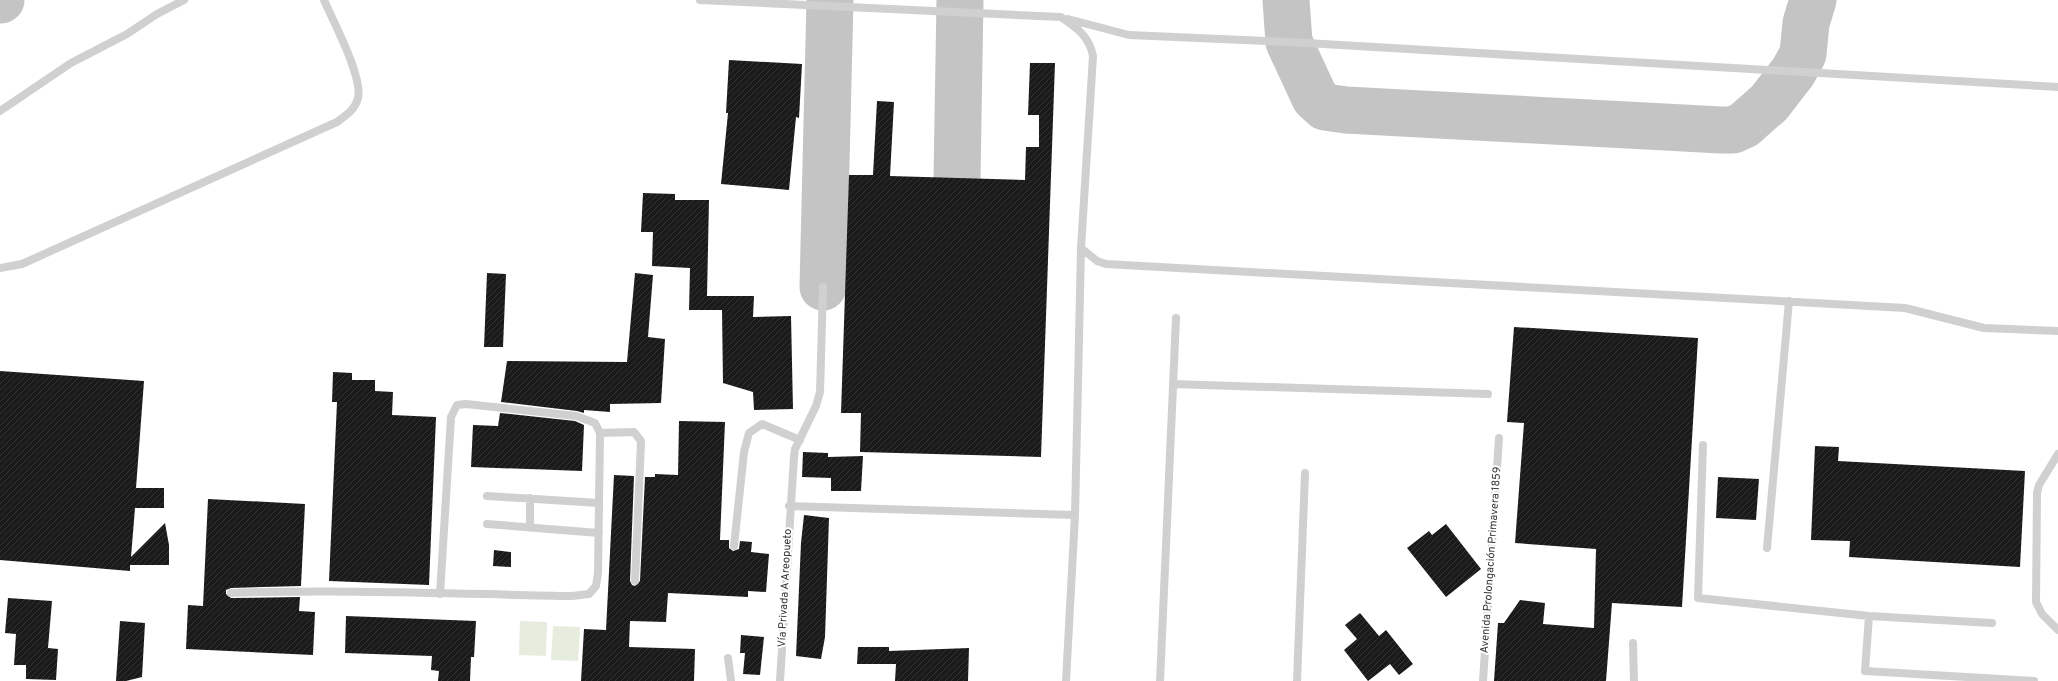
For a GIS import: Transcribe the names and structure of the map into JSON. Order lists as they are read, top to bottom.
{
  "streets": {
    "lane": ["Avenida Prolongación Primavera 1859", "Vía Privada A Areopueto"]
  }
}
